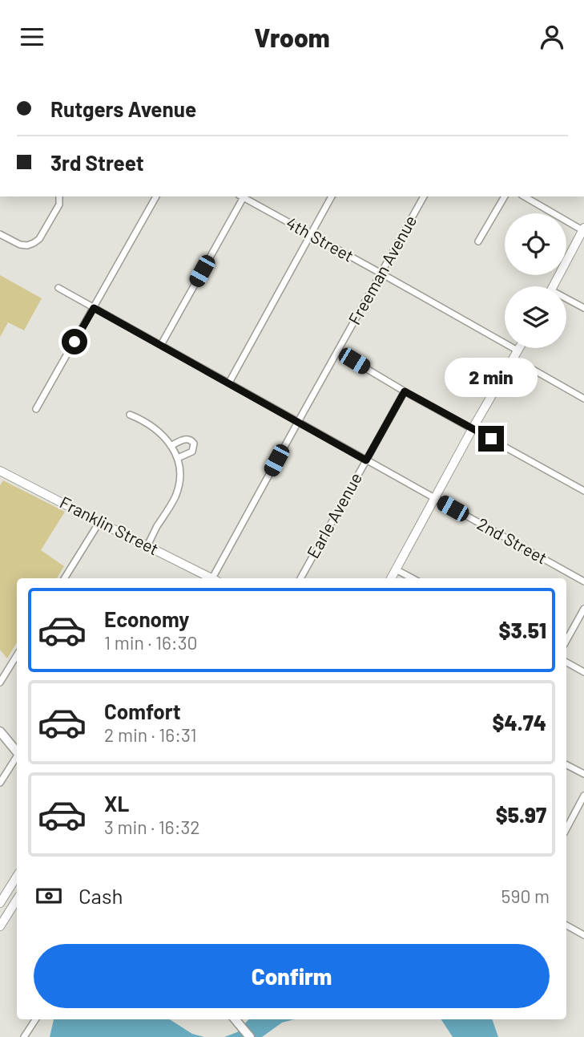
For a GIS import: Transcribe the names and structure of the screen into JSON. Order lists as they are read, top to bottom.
{
  "streets": {
    "main road": ["Franklin Street"],
    "street": [
      "4th Street",
      "Freeman Avenue",
      "Earle Avenue",
      "2nd Street"
    ]
  },
  "crossings": [
    ["4th Street", "Freeman Avenue"],
    ["Freeman Avenue", "2nd Street"],
    ["Earle Avenue", "2nd Street"]
  ],
  "page": {
    "header": "Vroom",
    "banner": ["Rutgers Avenue", "3rd Street"],
    "bubble": "2 min",
    "list": [
      {
        "name": "Economy",
        "note": "1 min · 16:30",
        "value": "$3.51"
      },
      {
        "name": "Comfort",
        "note": "2 min · 16:31",
        "value": "$4.74"
      },
      {
        "name": "XL",
        "note": "3 min · 16:32",
        "value": "$5.97"
      }
    ],
    "pay": ["Cash", "590 m"],
    "buttons": "Confirm"
  }
}
